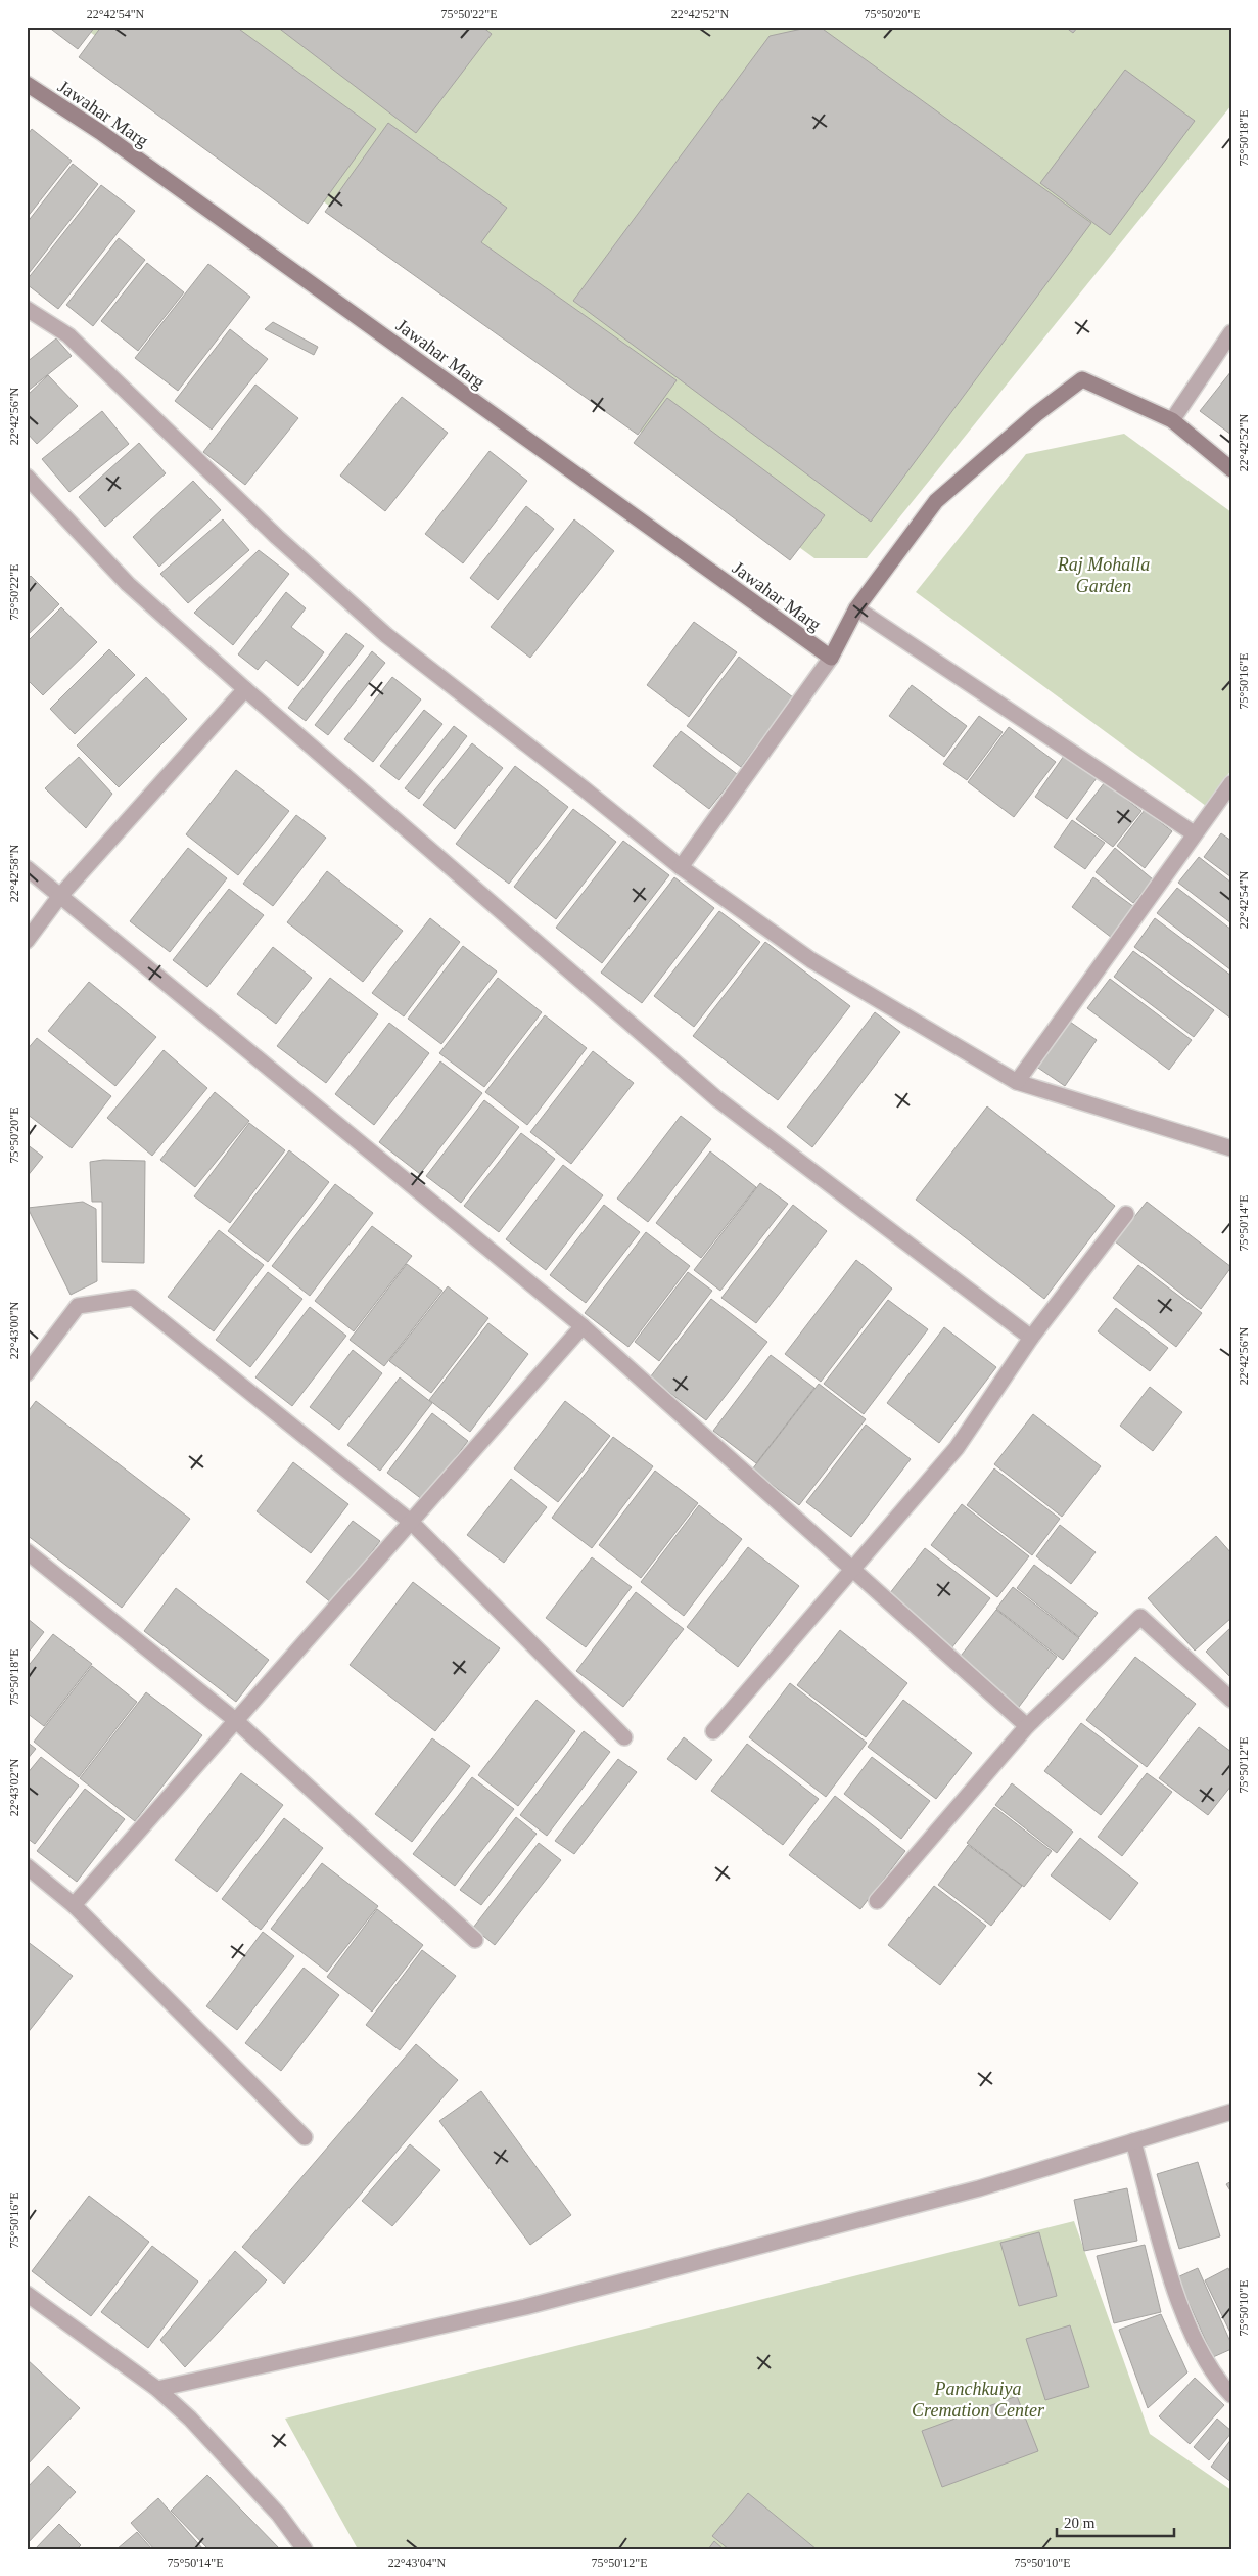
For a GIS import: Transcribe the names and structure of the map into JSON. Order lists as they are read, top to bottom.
{
  "streets": {
    "street": ["Jawahar Marg"]
  },
  "parks": ["Raj Mohalla Garden", "Panchkuiya Cremation Center"],
  "scale_bar": "20 m",
  "coordinates": [
    "22°42'54\"N",
    "75°50'22\"E",
    "22°42'52\"N",
    "75°50'20\"E",
    "75°50'18\"E",
    "22°42'56\"N",
    "75°50'16\"E",
    "22°42'58\"N",
    "75°50'14\"E",
    "22°43'00\"N",
    "75°50'12\"E",
    "22°43'02\"N",
    "75°50'10\"E",
    "22°43'04\"N"
  ]
}
